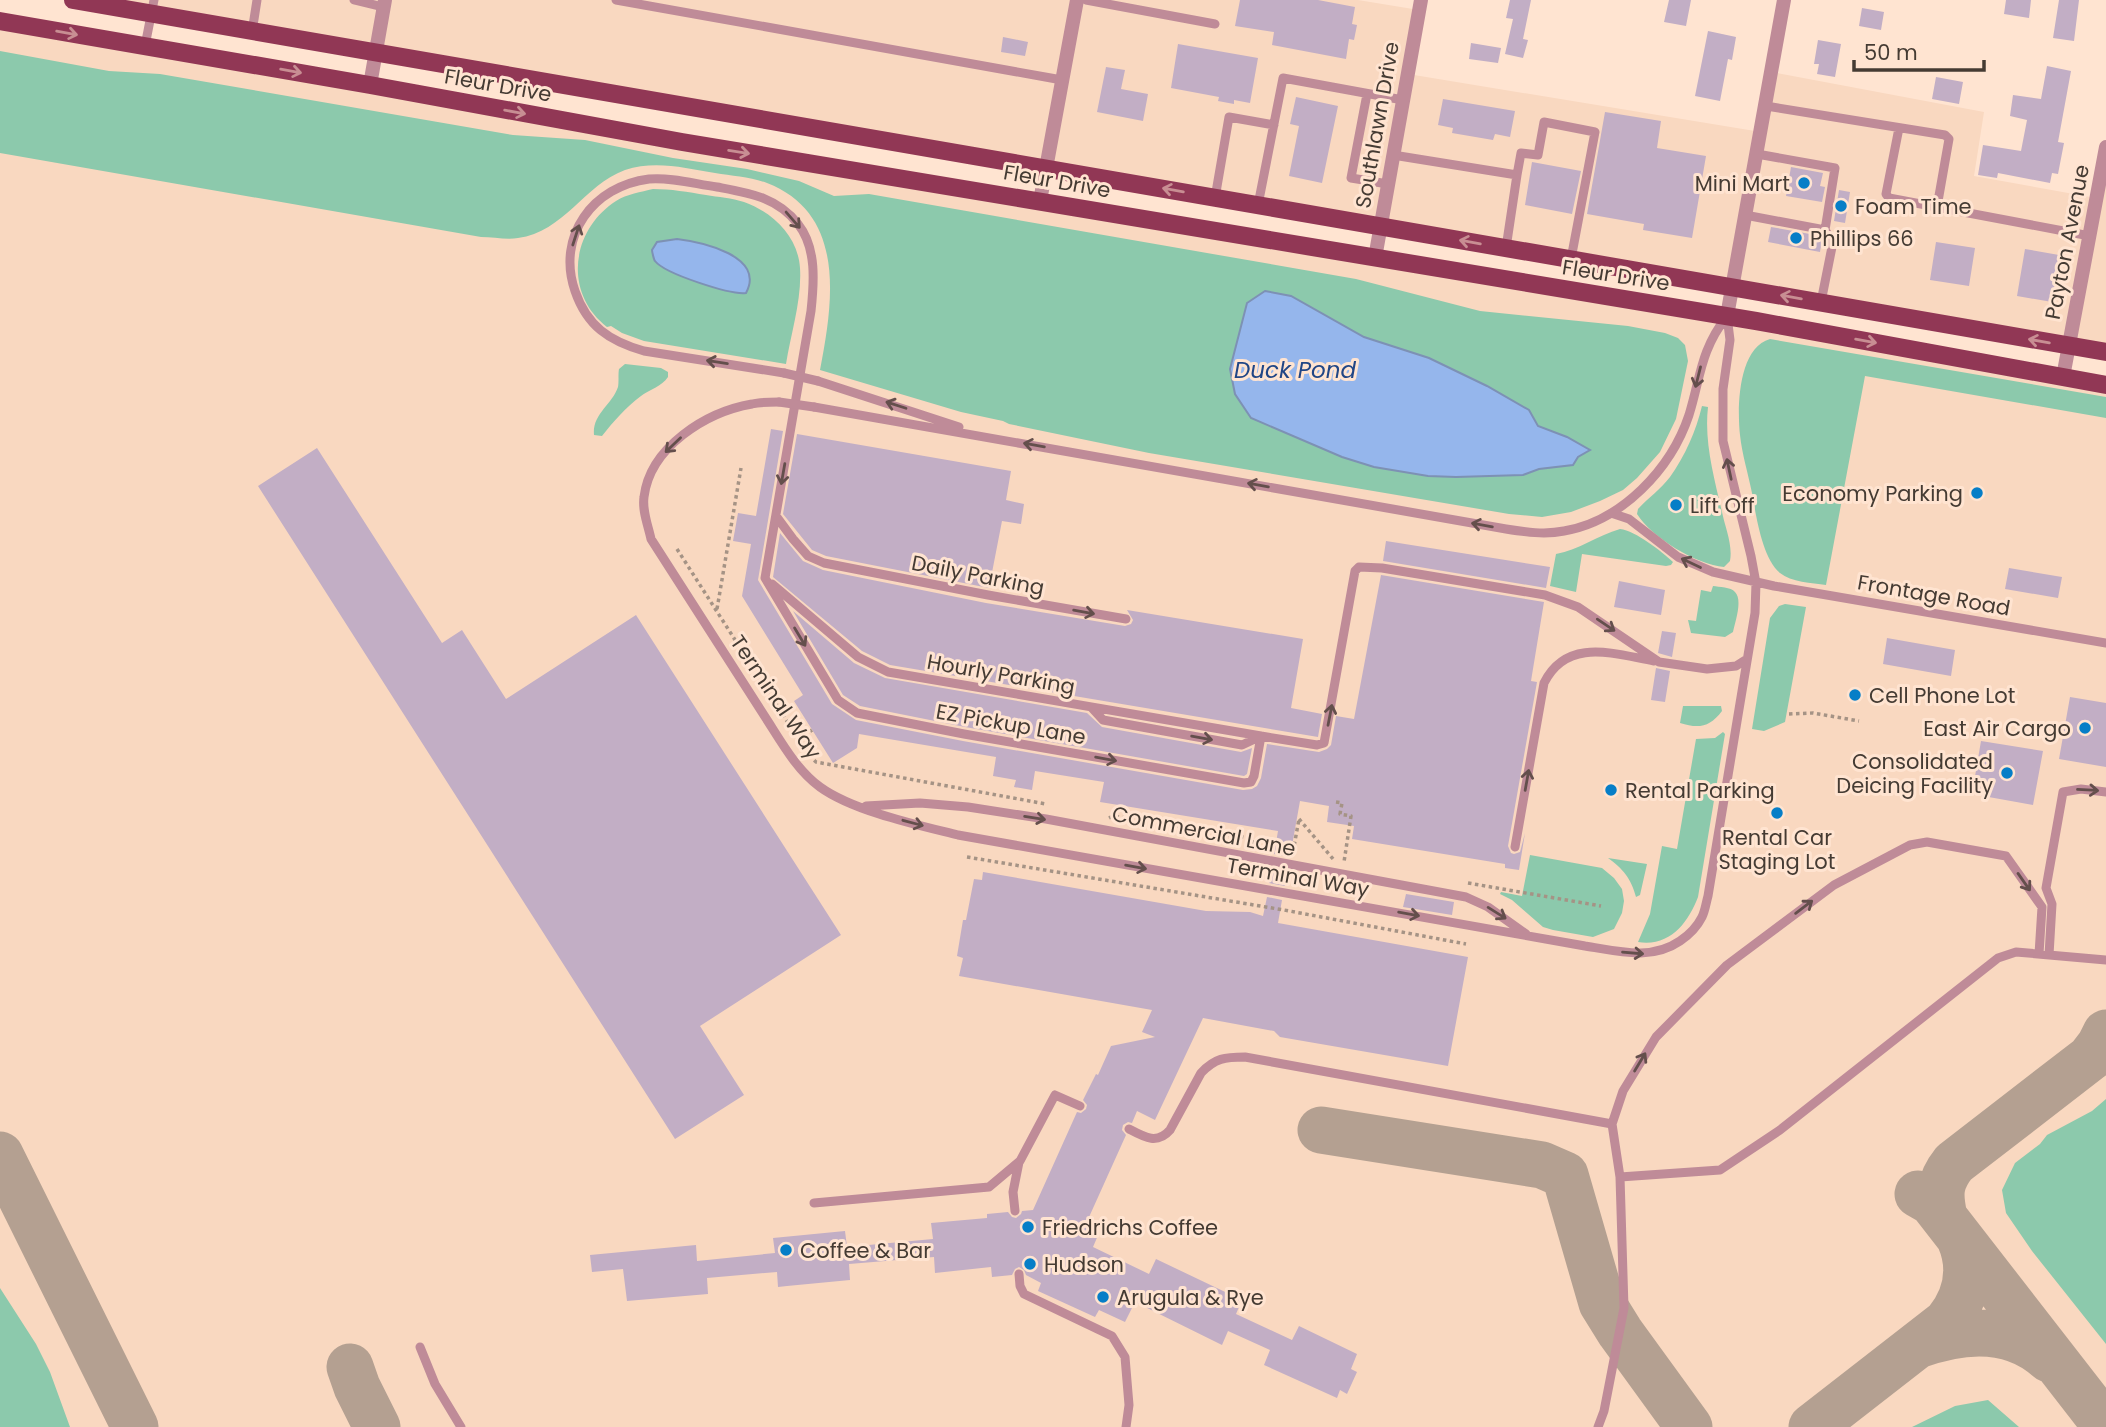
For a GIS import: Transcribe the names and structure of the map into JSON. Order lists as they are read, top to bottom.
{
  "streets": {
    "main road": ["Fleur Drive"],
    "street": ["Southlawn Drive", "Payton Avenue"],
    "lane": [
      "Daily Parking",
      "Frontage Road",
      "Hourly Parking",
      "Terminal Way",
      "EZ Pickup Lane",
      "Commercial Lane"
    ]
  },
  "crossings": [
    ["Fleur Drive", "Southlawn Drive"],
    ["Fleur Drive", "Payton Avenue"],
    ["Fleur Drive", "Terminal Way"],
    ["Frontage Road", "Terminal Way"],
    ["Hourly Parking", "EZ Pickup Lane"],
    ["Terminal Way", "Commercial Lane"]
  ],
  "one_way": ["Daily Parking", "EZ Pickup Lane", "Commercial Lane"],
  "water": ["Duck Pond"],
  "places": [
    "Mini Mart",
    "Foam Time",
    "Phillips 66",
    "Economy Parking",
    "Lift Off",
    "Cell Phone Lot",
    "East Air Cargo",
    "Consolidated Deicing Facility",
    "Rental Parking",
    "Rental Car Staging Lot",
    "Friedrichs Coffee",
    "Coffee & Bar",
    "Hudson",
    "Arugula & Rye"
  ],
  "scale_bar": "50 m"
}
